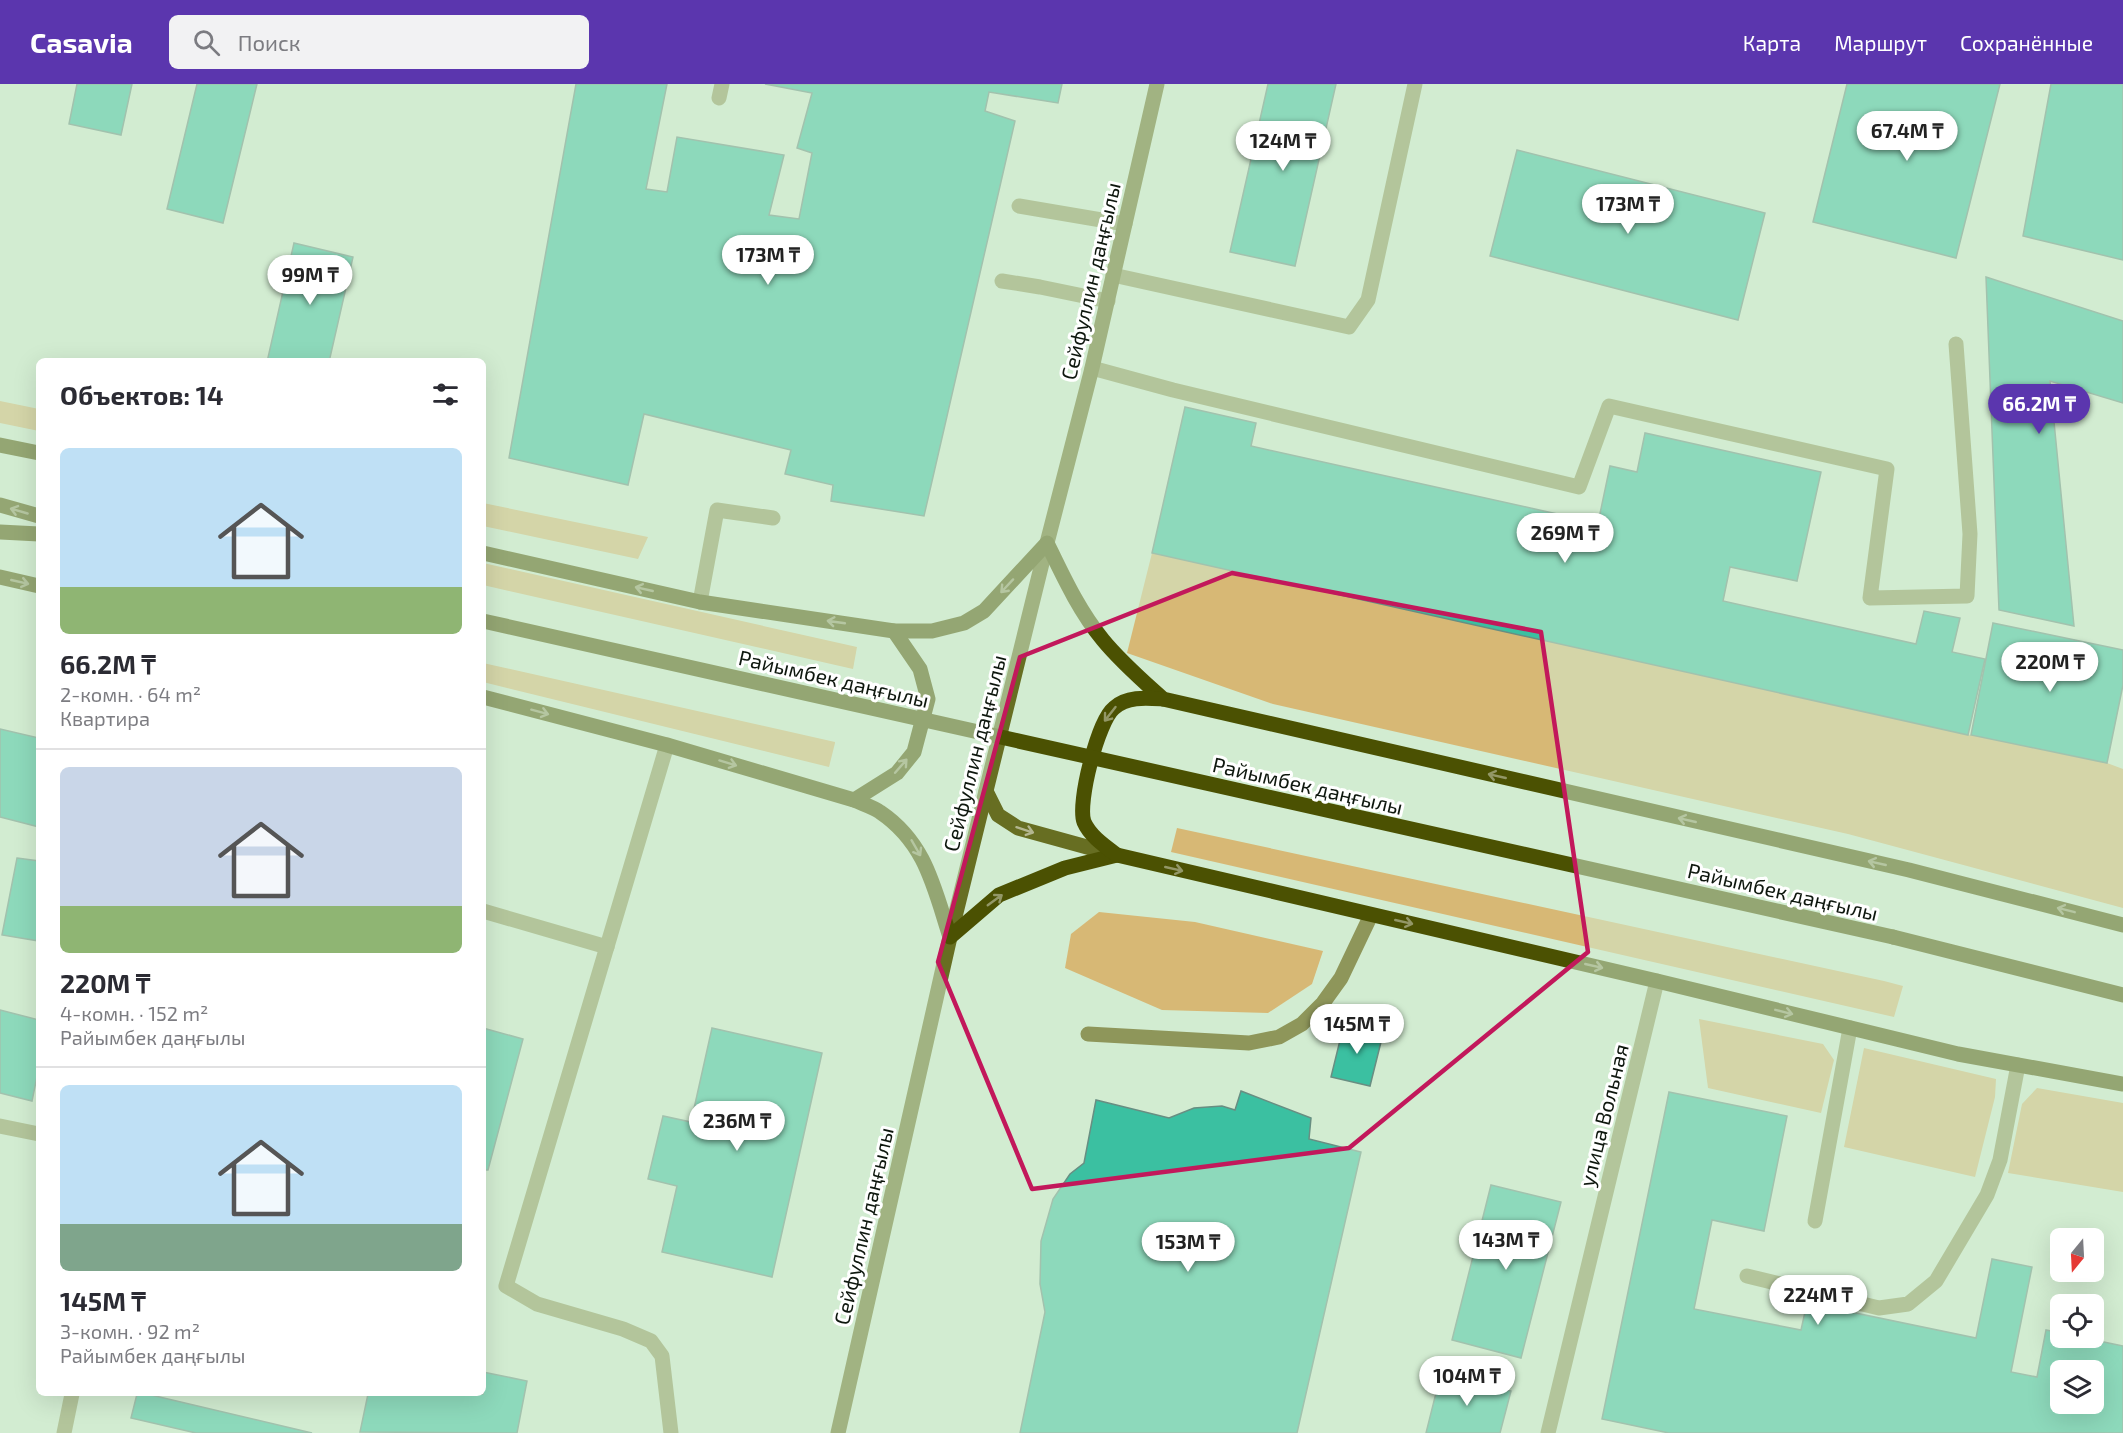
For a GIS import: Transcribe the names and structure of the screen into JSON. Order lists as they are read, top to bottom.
{
  "streets": {
    "main road": ["Сейфуллин даңғылы", "Райымбек даңғылы"],
    "street": ["улица Вольная"]
  },
  "north": "bottom",
  "page": {
    "header": "Casavia",
    "search": "Поиск",
    "nav": ["Карта", "Маршрут", "Сохранённые"],
    "price": [
      "67.4M ₸",
      "124M ₸",
      "173M ₸",
      "173M ₸",
      "99M ₸",
      "66.2M ₸",
      "269M ₸",
      "220M ₸",
      "145M ₸",
      "236M ₸",
      "143M ₸",
      "153M ₸",
      "224M ₸",
      "104M ₸"
    ],
    "heading": "Объектов: 14",
    "list": [
      {
        "name": "66.2M ₸",
        "note": "2-комн. · 64 m² · Квартира"
      },
      {
        "name": "220M ₸",
        "note": "4-комн. · 152 m² · Райымбек даңғылы"
      },
      {
        "name": "145M ₸",
        "note": "3-комн. · 92 m² · Райымбек даңғылы"
      }
    ]
  }
}
